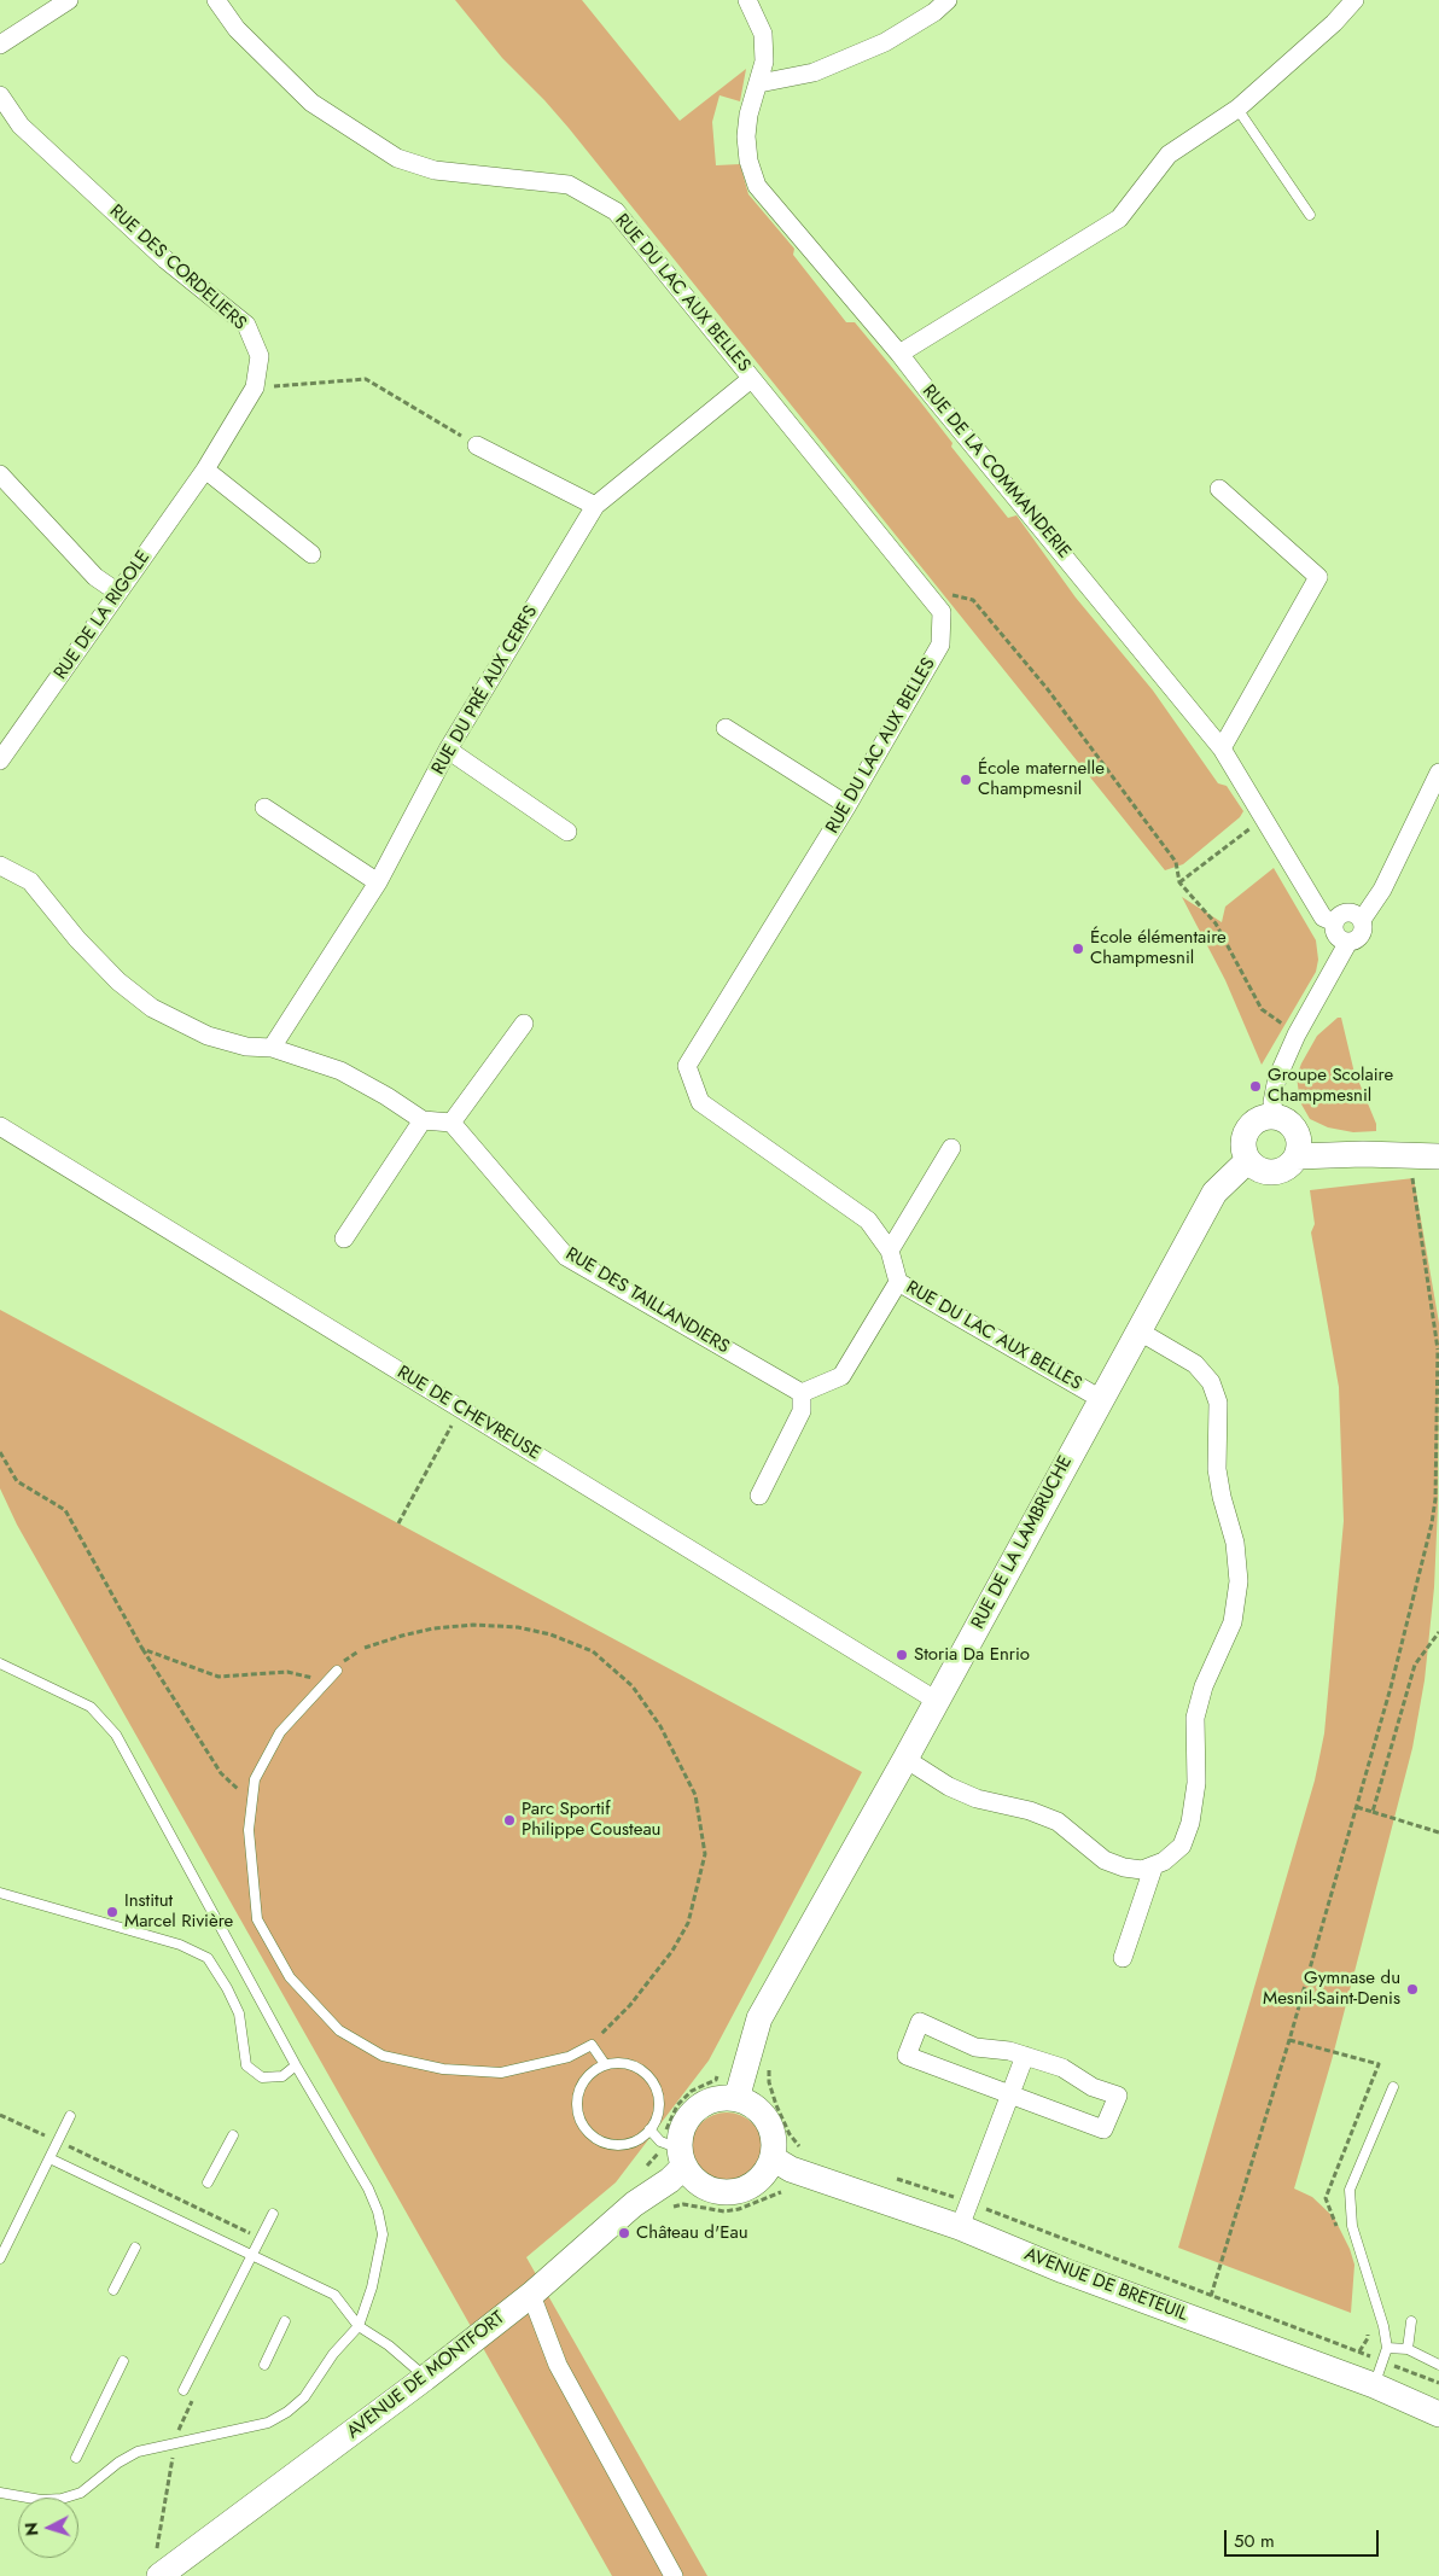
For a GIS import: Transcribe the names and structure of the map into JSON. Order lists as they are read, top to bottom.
{
  "streets": {
    "street": [
      "RUE DES CORDELIERS",
      "RUE DU LAC AUX BELLES",
      "RUE DE LA COMMANDERIE",
      "RUE DE LA RIGOLE",
      "RUE DU PRÉ AUX CERFS",
      "RUE DES TAILLANDIERS",
      "RUE DE CHEVREUSE",
      "RUE DE LA LAMBRUCHE",
      "AVENUE DE BRETEUIL",
      "AVENUE DE MONTFORT"
    ]
  },
  "crossings": [
    ["RUE DES CORDELIERS", "RUE DE LA RIGOLE"],
    ["RUE DU LAC AUX BELLES", "RUE DU PRÉ AUX CERFS"],
    ["RUE DU LAC AUX BELLES", "RUE DE LA LAMBRUCHE"],
    ["RUE DE CHEVREUSE", "RUE DE LA LAMBRUCHE"],
    ["RUE DE LA LAMBRUCHE", "AVENUE DE BRETEUIL"],
    ["RUE DE LA LAMBRUCHE", "AVENUE DE MONTFORT"],
    ["AVENUE DE BRETEUIL", "AVENUE DE MONTFORT"]
  ],
  "places": [
    "École maternelle Champmesnil",
    "École élémentaire Champmesnil",
    "Groupe Scolaire Champmesnil",
    "Storia Da Enrio",
    "Parc Sportif Philippe Cousteau",
    "Institut Marcel Rivière",
    "Gymnase du Mesnil-Saint-Denis",
    "Château d'Eau"
  ],
  "scale_bar": "50 m",
  "north": "left"
}
